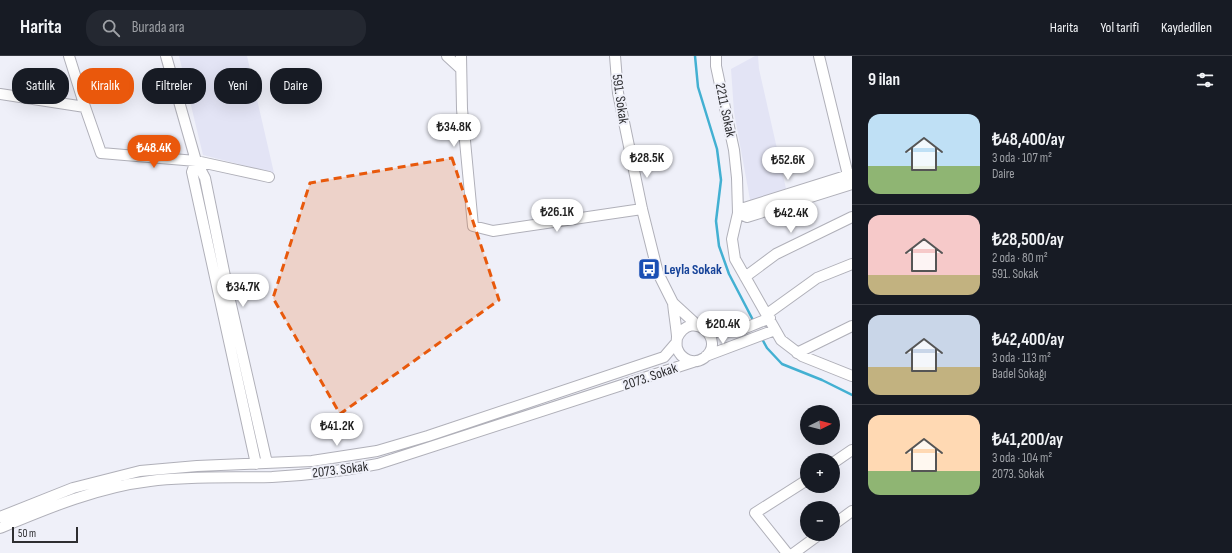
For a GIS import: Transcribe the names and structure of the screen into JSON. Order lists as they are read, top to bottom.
{
  "streets": {
    "street": ["591. Sokak", "2211. Sokak", "2073. Sokak"]
  },
  "places": {
    "bus stop": ["Leyla Sokak"]
  },
  "scale_bar": "50 m",
  "north": "right",
  "page": {
    "header": "Harita",
    "search": "Burada ara",
    "nav": ["Harita", "Yol tarifi", "Kaydedilen"],
    "heading": "9 ilan",
    "chip": [
      "Satılık",
      "Kiralık",
      "Filtreler",
      "Yeni",
      "Daire"
    ],
    "list": [
      {
        "name": "₺48,400/ay",
        "note": "3 oda · 107 m² · Daire"
      },
      {
        "name": "₺28,500/ay",
        "note": "2 oda · 80 m² · 591. Sokak"
      },
      {
        "name": "₺42,400/ay",
        "note": "3 oda · 113 m² · Badel Sokağı"
      },
      {
        "name": "₺41,200/ay",
        "note": "3 oda · 104 m² · 2073. Sokak"
      }
    ],
    "price": [
      "₺34.8K",
      "₺48.4K",
      "₺28.5K",
      "₺52.6K",
      "₺26.1K",
      "₺42.4K",
      "₺34.7K",
      "₺20.4K",
      "₺41.2K"
    ],
    "map_buttons": ["+", "−"],
    "scale": "50 m"
  }
}
